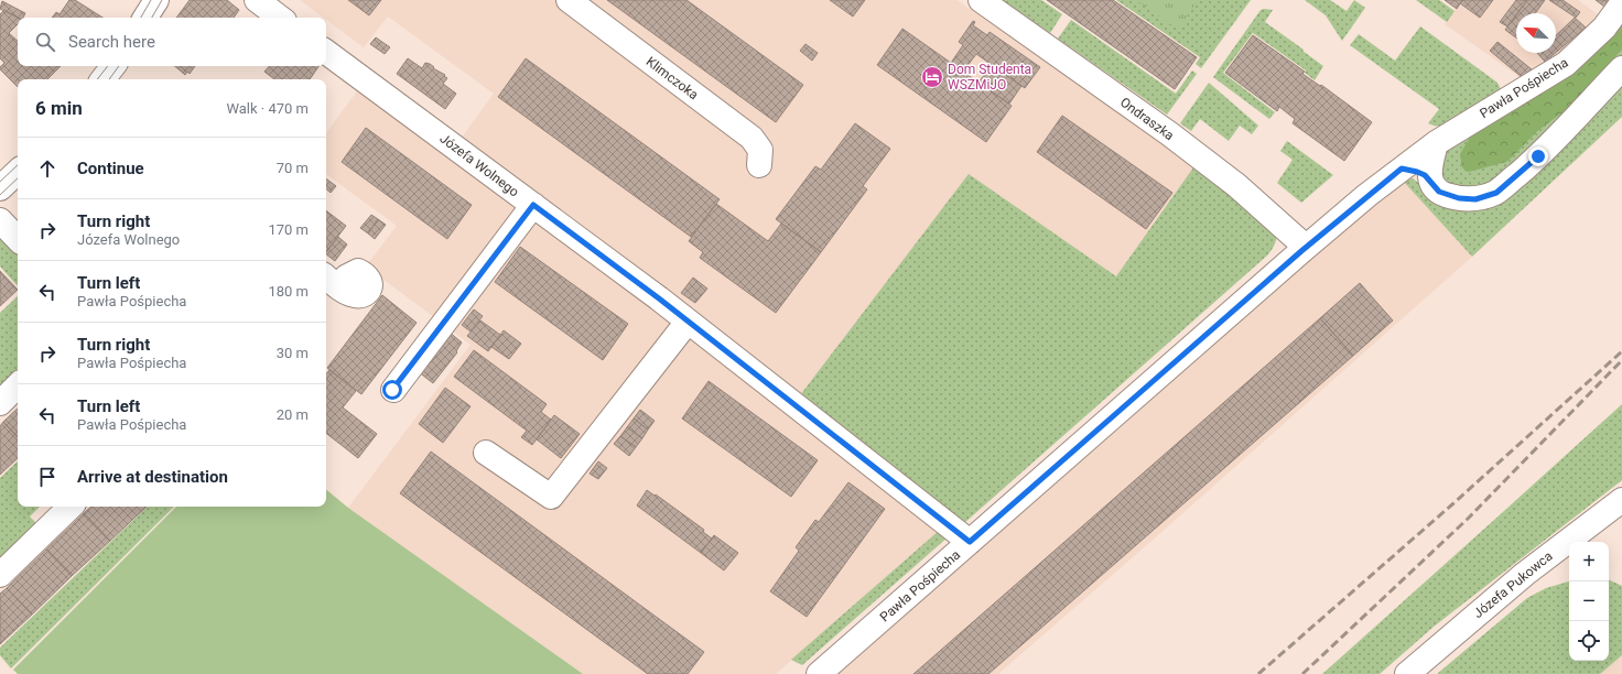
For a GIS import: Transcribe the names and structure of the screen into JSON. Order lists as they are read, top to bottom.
{
  "streets": {
    "street": [
      "Klimczoka",
      "Pawła Pośpiecha",
      "Ondraszka",
      "Józefa Wolnego",
      "Józefa Pukowca"
    ]
  },
  "crossings": [
    ["Pawła Pośpiecha", "Ondraszka"],
    ["Pawła Pośpiecha", "Józefa Wolnego"]
  ],
  "places": {
    "hotel": ["Dom Studenta WSZMiJO"]
  },
  "north": "top left",
  "page": {
    "search": "Search here",
    "heading": ["6 min", "Walk · 470 m"],
    "list": [
      ["Continue", "70 m"],
      ["Turn right", "Józefa Wolnego", "170 m"],
      ["Turn left", "Pawła Pośpiecha", "180 m"],
      ["Turn right", "Pawła Pośpiecha", "30 m"],
      ["Turn left", "Pawła Pośpiecha", "20 m"],
      "Arrive at destination"
    ],
    "map_buttons": ["+", "−"]
  }
}
